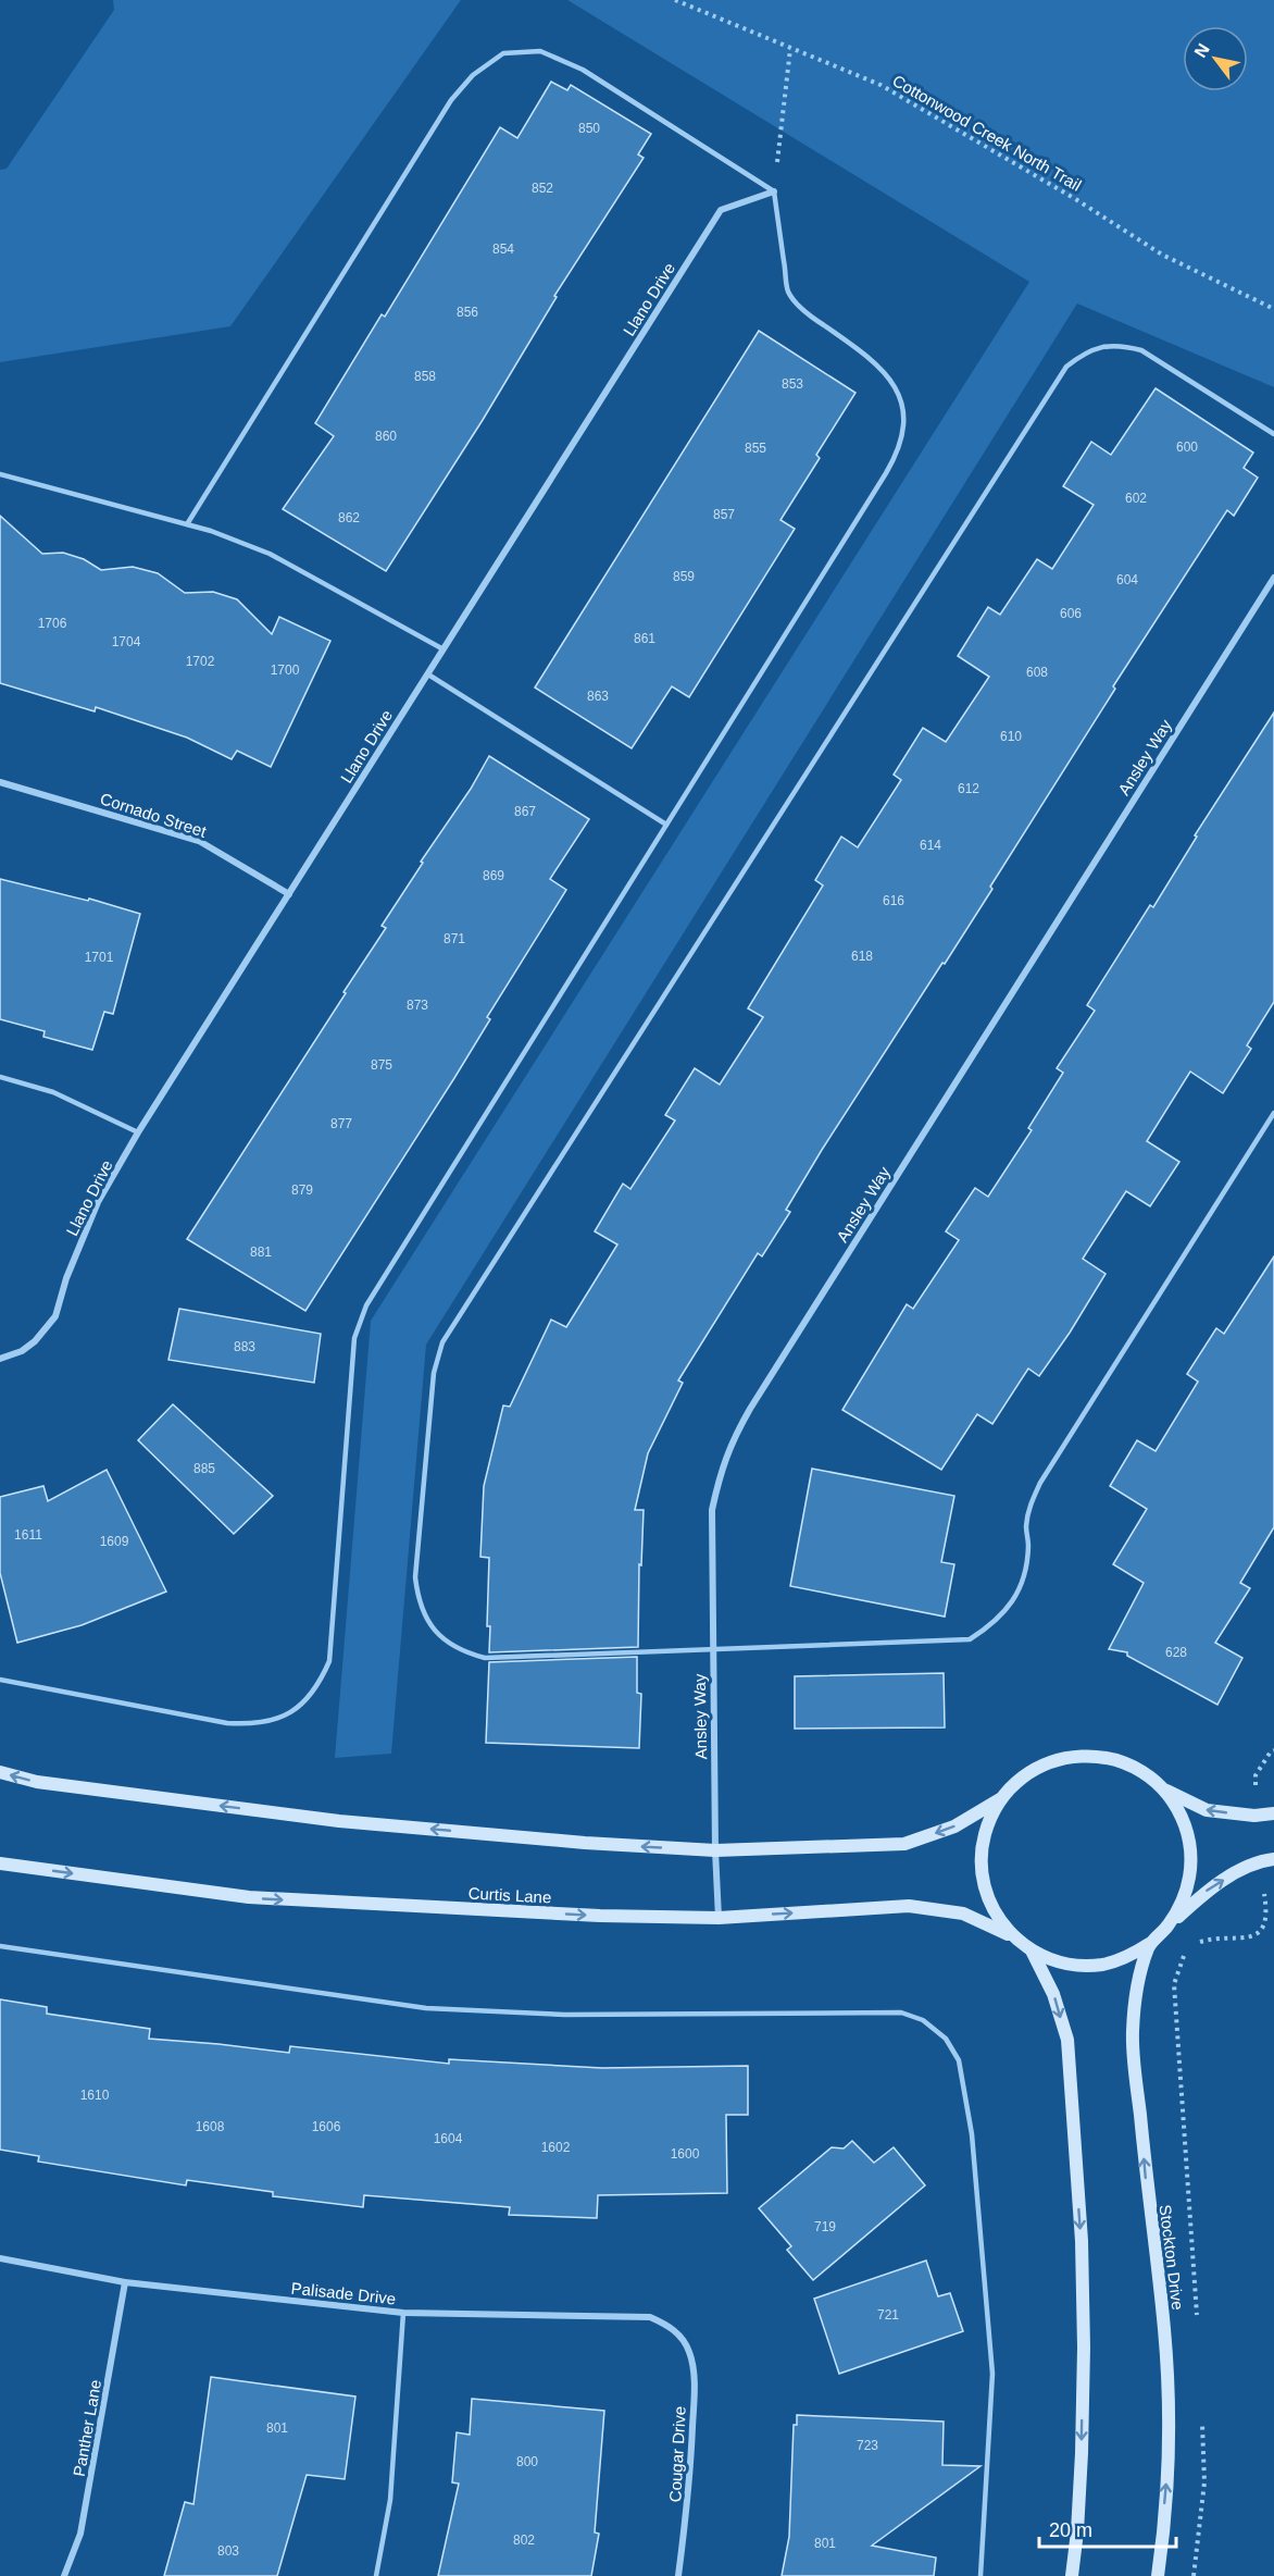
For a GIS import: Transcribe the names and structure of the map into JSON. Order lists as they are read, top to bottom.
{
  "streets": {
    "street": [
      "Llano Drive",
      "Ansley Way",
      "Cornado Street",
      "Curtis Lane",
      "Stockton Drive",
      "Palisade Drive",
      "Panther Lane",
      "Cougar Drive"
    ],
    "path": ["Cottonwood Creek North Trail"]
  },
  "crossings": [
    ["Llano Drive", "Cornado Street"],
    ["Ansley Way", "Curtis Lane"],
    ["Curtis Lane", "Stockton Drive"],
    ["Palisade Drive", "Panther Lane"],
    ["Palisade Drive", "Cougar Drive"]
  ],
  "house_numbers": [
    "850",
    "852",
    "854",
    "856",
    "858",
    "853",
    "860",
    "600",
    "855",
    "602",
    "857",
    "862",
    "859",
    "604",
    "606",
    "1706",
    "861",
    "1704",
    "1702",
    "1700",
    "608",
    "863",
    "610",
    "612",
    "867",
    "614",
    "869",
    "616",
    "871",
    "618",
    "1701",
    "873",
    "875",
    "877",
    "879",
    "881",
    "883",
    "885",
    "1611",
    "1609",
    "628",
    "1610",
    "1608",
    "1606",
    "1604",
    "1602",
    "1600",
    "719",
    "721",
    "801",
    "723",
    "800",
    "802",
    "801",
    "803"
  ],
  "scale_bar": "20 m",
  "north": "top left"
}
